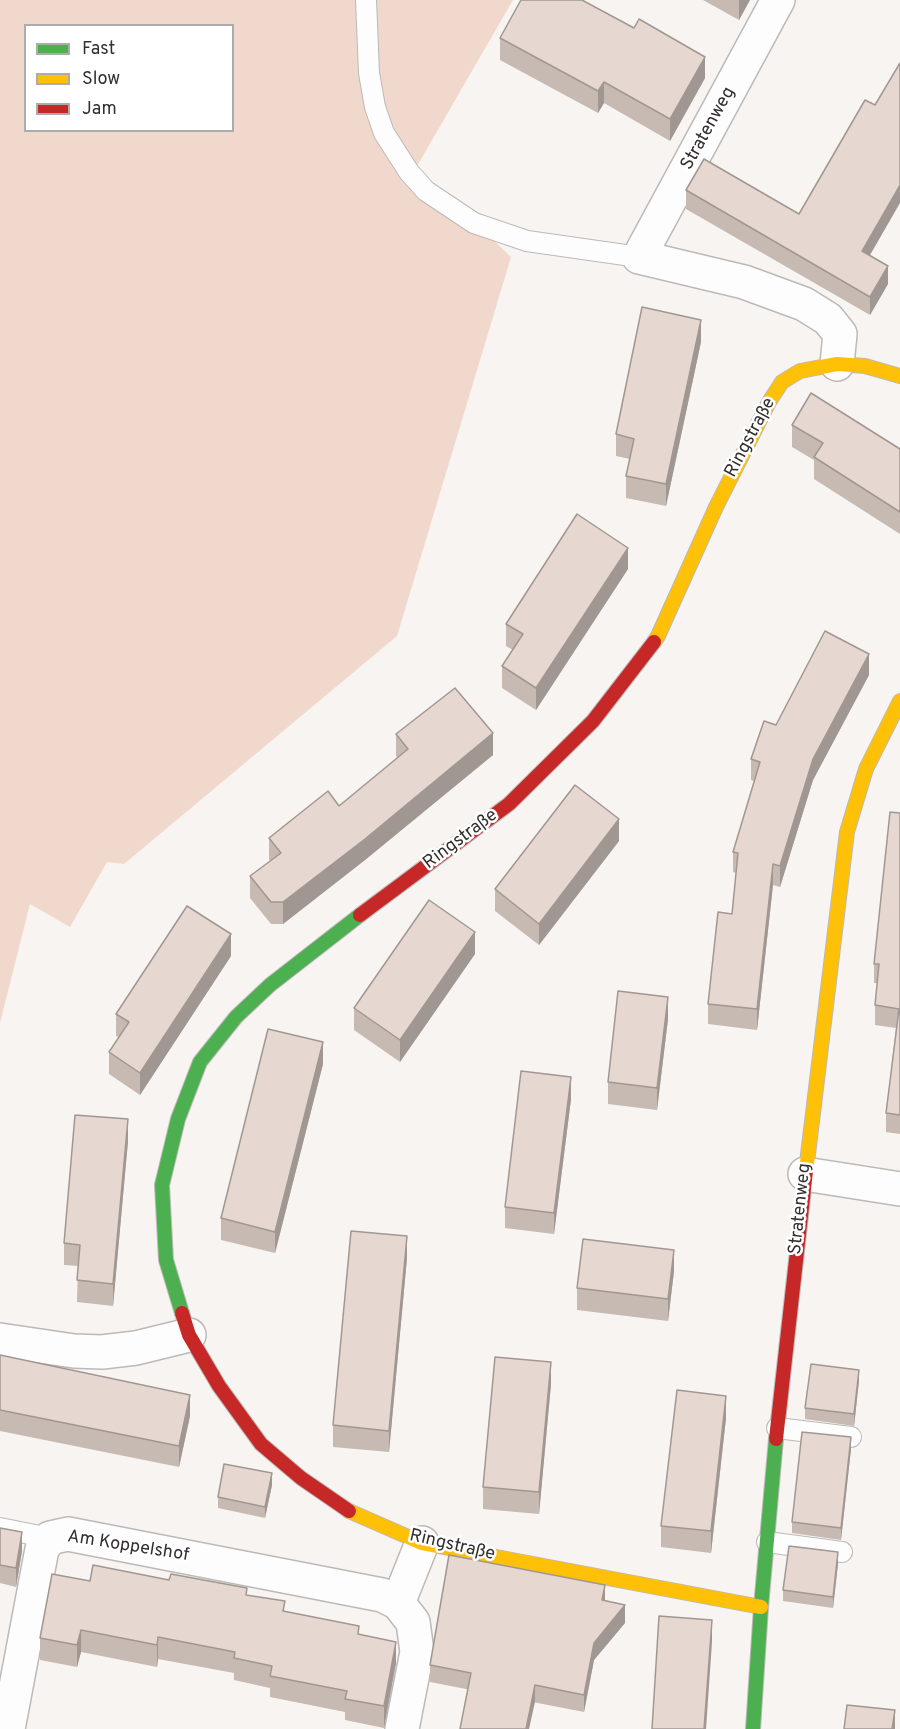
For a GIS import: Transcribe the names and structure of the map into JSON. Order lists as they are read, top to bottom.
{
  "streets": {
    "street": ["Stratenweg", "Ringstraße", "Am Koppelshof"]
  },
  "crossings": [
    ["Stratenweg", "Ringstraße"]
  ],
  "legend": ["Fast", "Slow", "Jam"]
}
